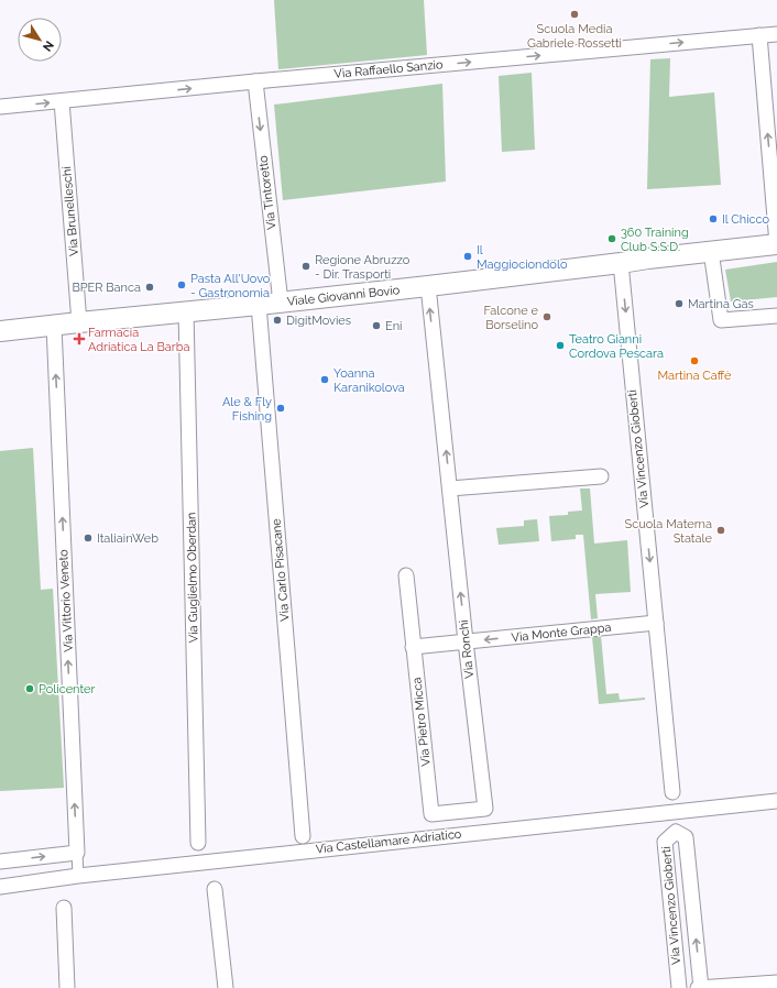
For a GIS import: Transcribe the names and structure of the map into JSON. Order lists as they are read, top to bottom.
{
  "streets": {
    "main road": ["Viale Giovanni Bovio"],
    "street": [
      "Via Raffaello Sanzio",
      "Via Tintoretto",
      "Via Brunelleschi",
      "Via Vincenzo Gioberti",
      "Via Carlo Pisacane",
      "Via Guglielmo Oberdan",
      "Via Vittorio Veneto",
      "Via Monte Grappa",
      "Via Ronchi",
      "Via Pietro Micca",
      "Via Castellamare Adriatico"
    ]
  },
  "crossings": [
    ["Via Raffaello Sanzio", "Via Tintoretto"],
    ["Via Raffaello Sanzio", "Via Brunelleschi"],
    ["Via Tintoretto", "Viale Giovanni Bovio"],
    ["Via Brunelleschi", "Viale Giovanni Bovio"],
    ["Viale Giovanni Bovio", "Via Vincenzo Gioberti"],
    ["Viale Giovanni Bovio", "Via Carlo Pisacane"],
    ["Viale Giovanni Bovio", "Via Guglielmo Oberdan"],
    ["Viale Giovanni Bovio", "Via Vittorio Veneto"],
    ["Viale Giovanni Bovio", "Via Ronchi"],
    ["Via Vincenzo Gioberti", "Via Monte Grappa"],
    ["Via Vittorio Veneto", "Via Castellamare Adriatico"],
    ["Via Monte Grappa", "Via Ronchi"],
    ["Via Monte Grappa", "Via Pietro Micca"],
    ["Via Ronchi", "Via Pietro Micca"]
  ],
  "one_way": [
    "Via Raffaello Sanzio",
    "Via Tintoretto",
    "Via Vittorio Veneto",
    "Via Monte Grappa",
    "Via Ronchi"
  ],
  "places": {
    "other": [
      "Scuola Media Gabriele Rossetti",
      "Il Chicco",
      "360 Training Club S.S.D.",
      "Il Maggiociondolo",
      "Regione Abruzzo - Dir. Trasporti",
      "Pasta All'Uovo - Gastronomia",
      "BPER Banca",
      "Martina Gas",
      "Falcone e Borselino",
      "DigitMovies",
      "Eni",
      "Teatro Gianni Cordova Pescara",
      "Martina Caffè",
      "Yoanna Karanikolova",
      "Ale & Fly Fishing",
      "Scuola Materna Statale",
      "ItaliainWeb",
      "Policenter"
    ],
    "health": ["Farmacia Adriatica La Barba"]
  },
  "north": "bottom right"
}
